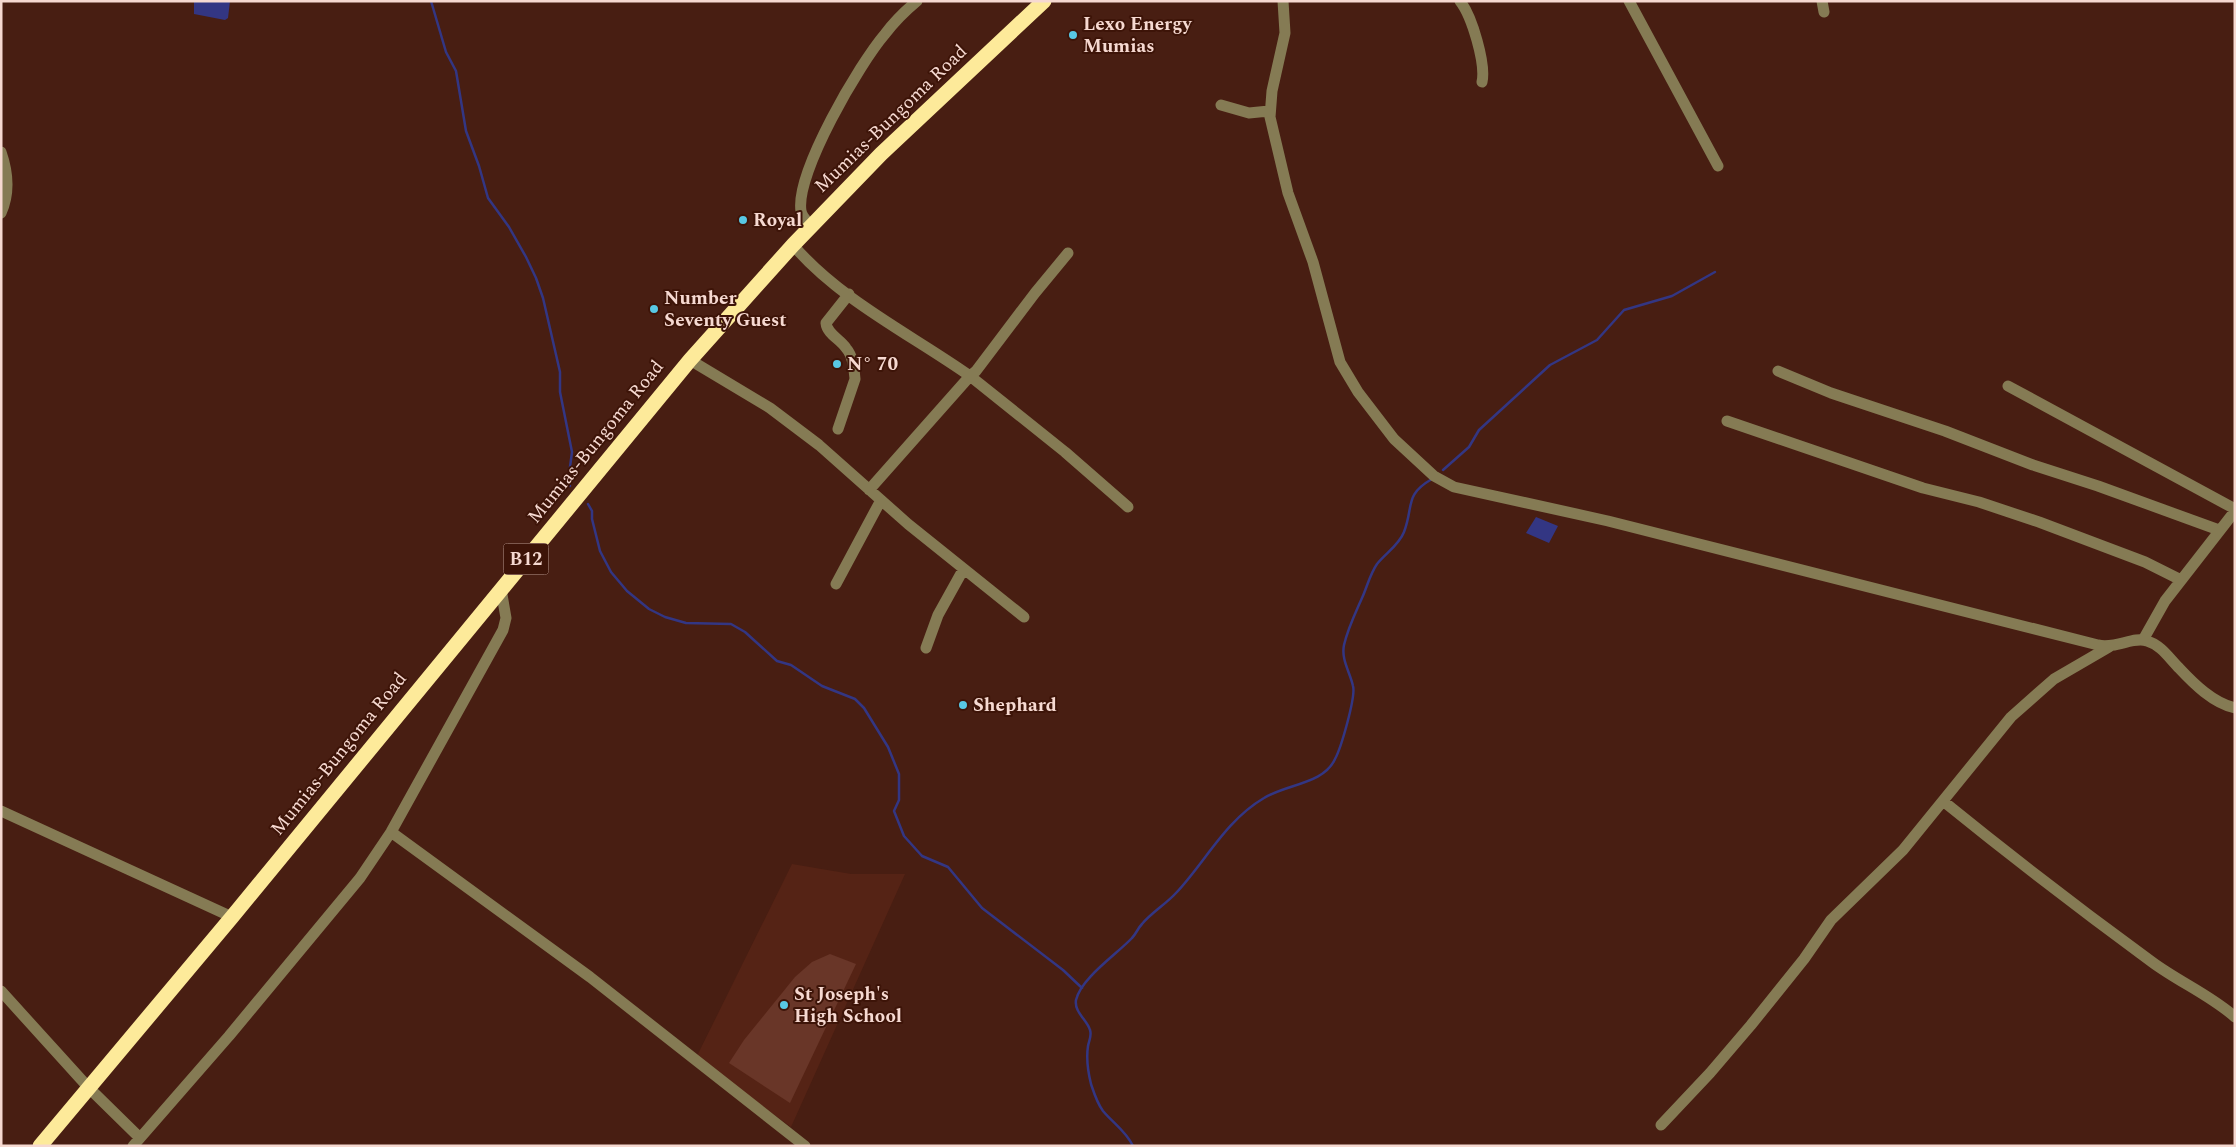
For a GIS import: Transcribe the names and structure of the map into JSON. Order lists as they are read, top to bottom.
{
  "streets": {
    "highway": ["Mumias-Bungoma Road", "B12"]
  },
  "places": [
    "Lexo Energy Mumias",
    "Royal",
    "Number Seventy Guest",
    "N° 70",
    "Shephard",
    "St Joseph's High School"
  ]
}
